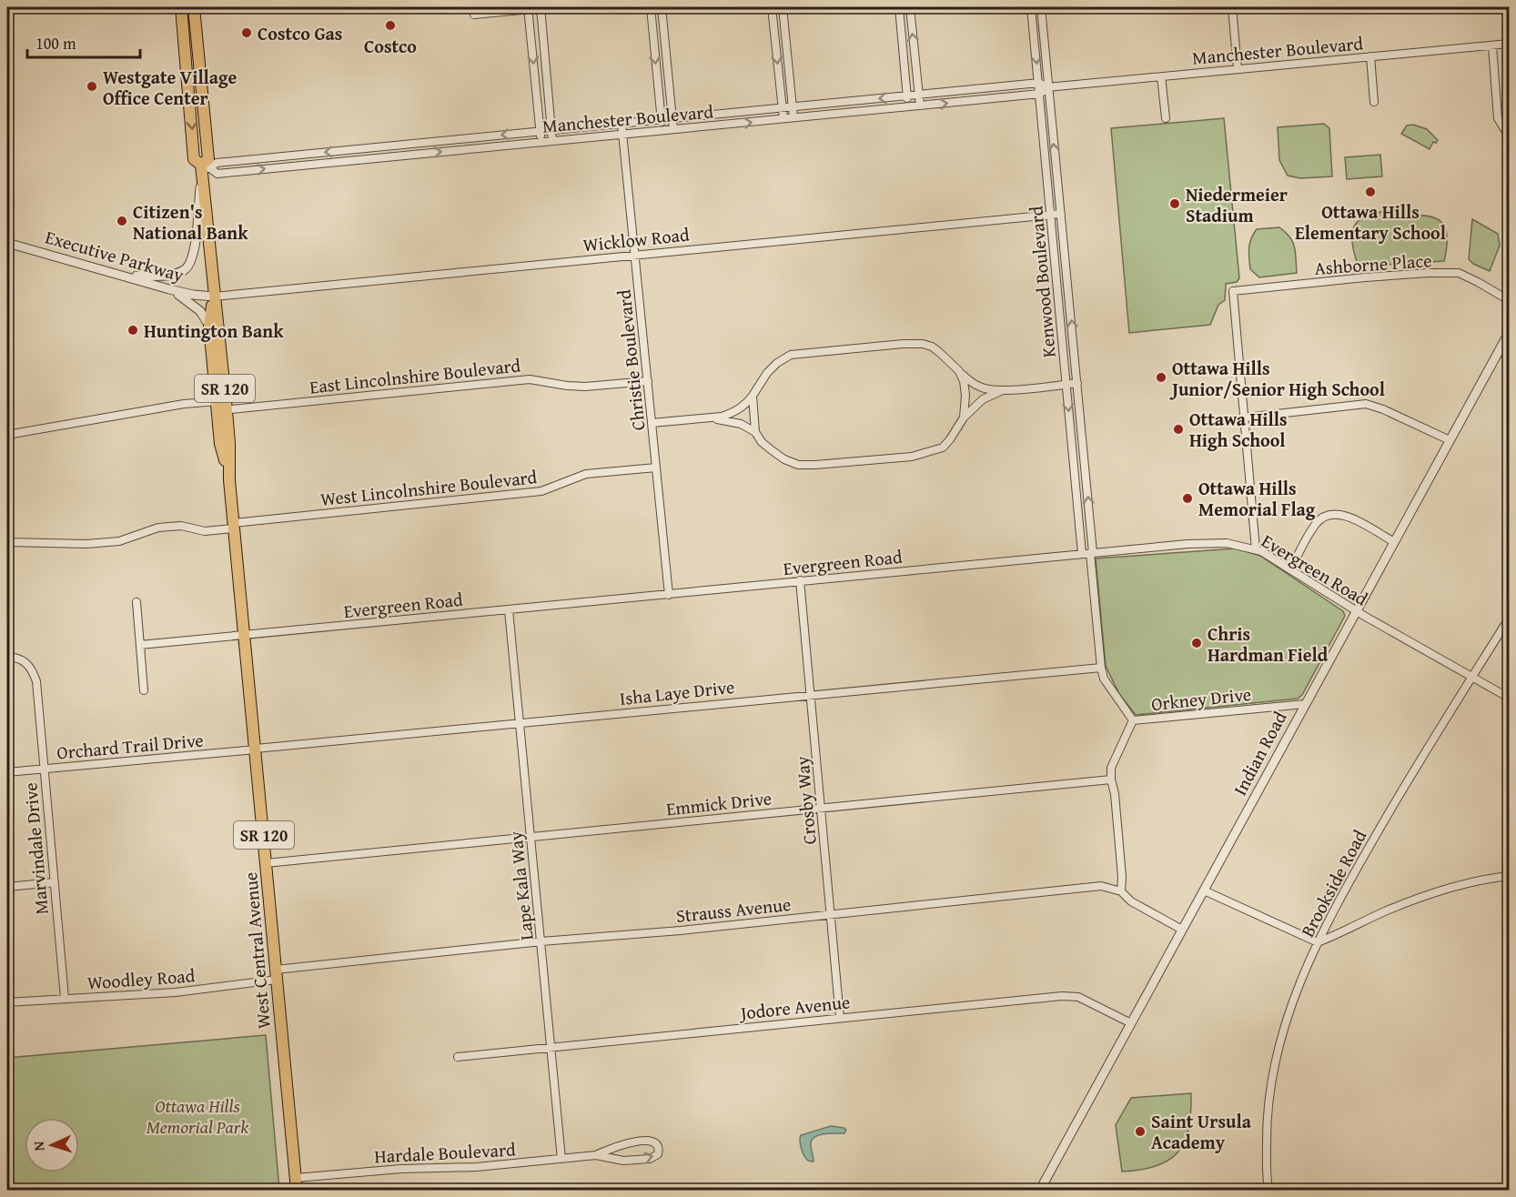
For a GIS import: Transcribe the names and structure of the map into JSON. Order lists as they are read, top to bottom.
{
  "streets": {
    "main road": ["SR 120", "West Central Avenue"],
    "street": [
      "Manchester Boulevard",
      "Wicklow Road",
      "Executive Parkway",
      "Ashborne Place",
      "Kenwood Boulevard",
      "Christie Boulevard",
      "East Lincolnshire Boulevard",
      "West Lincolnshire Boulevard",
      "Evergreen Road",
      "Isha Laye Drive",
      "Orkney Drive",
      "Orchard Trail Drive",
      "Indian Road",
      "Crosby Way",
      "Emmick Drive",
      "Marvindale Drive",
      "Brookside Road",
      "Lape Kala Way",
      "Strauss Avenue",
      "Woodley Road",
      "Jodore Avenue",
      "Hardale Boulevard"
    ]
  },
  "crossings": [
    ["Manchester Boulevard", "Kenwood Boulevard"],
    ["Manchester Boulevard", "Christie Boulevard"],
    ["Manchester Boulevard", "West Central Avenue"],
    ["Wicklow Road", "Executive Parkway"],
    ["Wicklow Road", "Kenwood Boulevard"],
    ["Wicklow Road", "Christie Boulevard"],
    ["Wicklow Road", "West Central Avenue"],
    ["Executive Parkway", "West Central Avenue"],
    ["Kenwood Boulevard", "Evergreen Road"],
    ["Christie Boulevard", "East Lincolnshire Boulevard"],
    ["Christie Boulevard", "West Lincolnshire Boulevard"],
    ["Christie Boulevard", "Evergreen Road"],
    ["East Lincolnshire Boulevard", "West Central Avenue"],
    ["West Lincolnshire Boulevard", "West Central Avenue"],
    ["Evergreen Road", "Indian Road"],
    ["Evergreen Road", "Crosby Way"],
    ["Evergreen Road", "Brookside Road"],
    ["Evergreen Road", "Lape Kala Way"],
    ["Evergreen Road", "West Central Avenue"],
    ["Isha Laye Drive", "Orchard Trail Drive"],
    ["Isha Laye Drive", "Crosby Way"],
    ["Isha Laye Drive", "Lape Kala Way"],
    ["Isha Laye Drive", "West Central Avenue"],
    ["Orkney Drive", "Indian Road"],
    ["Orchard Trail Drive", "Marvindale Drive"],
    ["Orchard Trail Drive", "West Central Avenue"],
    ["Indian Road", "Strauss Avenue"],
    ["Indian Road", "Jodore Avenue"],
    ["Crosby Way", "Emmick Drive"],
    ["Crosby Way", "Strauss Avenue"],
    ["Crosby Way", "Jodore Avenue"],
    ["Emmick Drive", "Lape Kala Way"],
    ["Emmick Drive", "West Central Avenue"],
    ["Marvindale Drive", "Woodley Road"],
    ["Lape Kala Way", "Strauss Avenue"],
    ["Lape Kala Way", "Jodore Avenue"],
    ["Lape Kala Way", "Hardale Boulevard"],
    ["Strauss Avenue", "West Central Avenue"],
    ["Strauss Avenue", "Woodley Road"],
    ["West Central Avenue", "Woodley Road"],
    ["West Central Avenue", "Hardale Boulevard"]
  ],
  "parks": ["Ottawa Hills Memorial Park"],
  "places": [
    "Costco",
    "Costco Gas",
    "Westgate Village Office Center",
    "Ottawa Hills Elementary School",
    "Niedermeier Stadium",
    "Citizen's National Bank",
    "Huntington Bank",
    "Ottawa Hills Junior/Senior High School",
    "Ottawa Hills High School",
    "Ottawa Hills Memorial Flag",
    "Chris Hardman Field",
    "Saint Ursula Academy"
  ],
  "scale_bar": "100 m",
  "north": "left"
}
